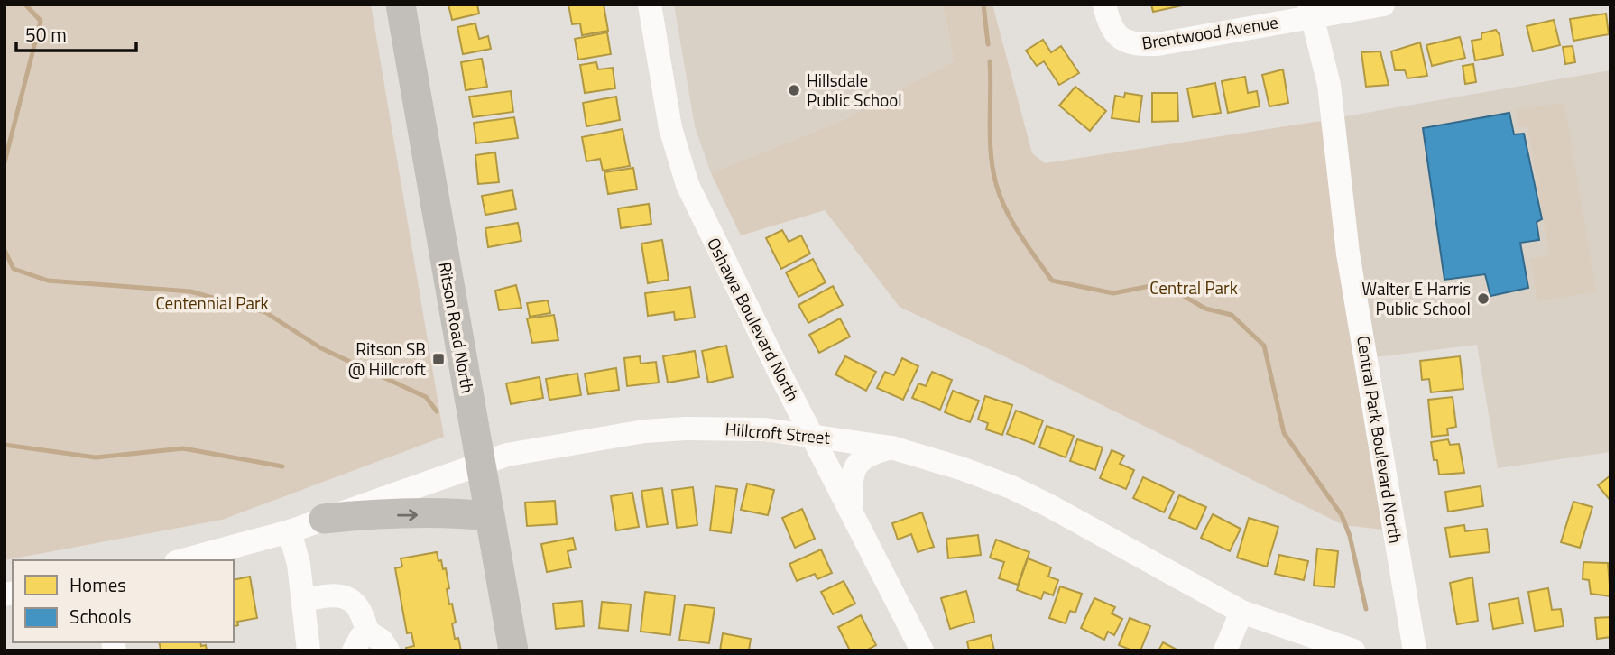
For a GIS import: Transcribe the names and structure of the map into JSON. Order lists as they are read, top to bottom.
{
  "streets": {
    "main road": ["Ritson Road North"],
    "street": [
      "Brentwood Avenue",
      "Oshawa Boulevard North",
      "Hillcroft Street",
      "Central Park Boulevard North"
    ]
  },
  "crossings": [
    ["Brentwood Avenue", "Central Park Boulevard North"],
    ["Oshawa Boulevard North", "Hillcroft Street"],
    ["Ritson Road North", "Hillcroft Street"]
  ],
  "parks": ["Central Park", "Centennial Park"],
  "places": {
    "other": ["Hillsdale Public School", "Walter E Harris Public School"],
    "transit": ["Ritson SB @ Hillcroft"]
  },
  "legend": ["Homes", "Schools"],
  "scale_bar": "50 m"
}
